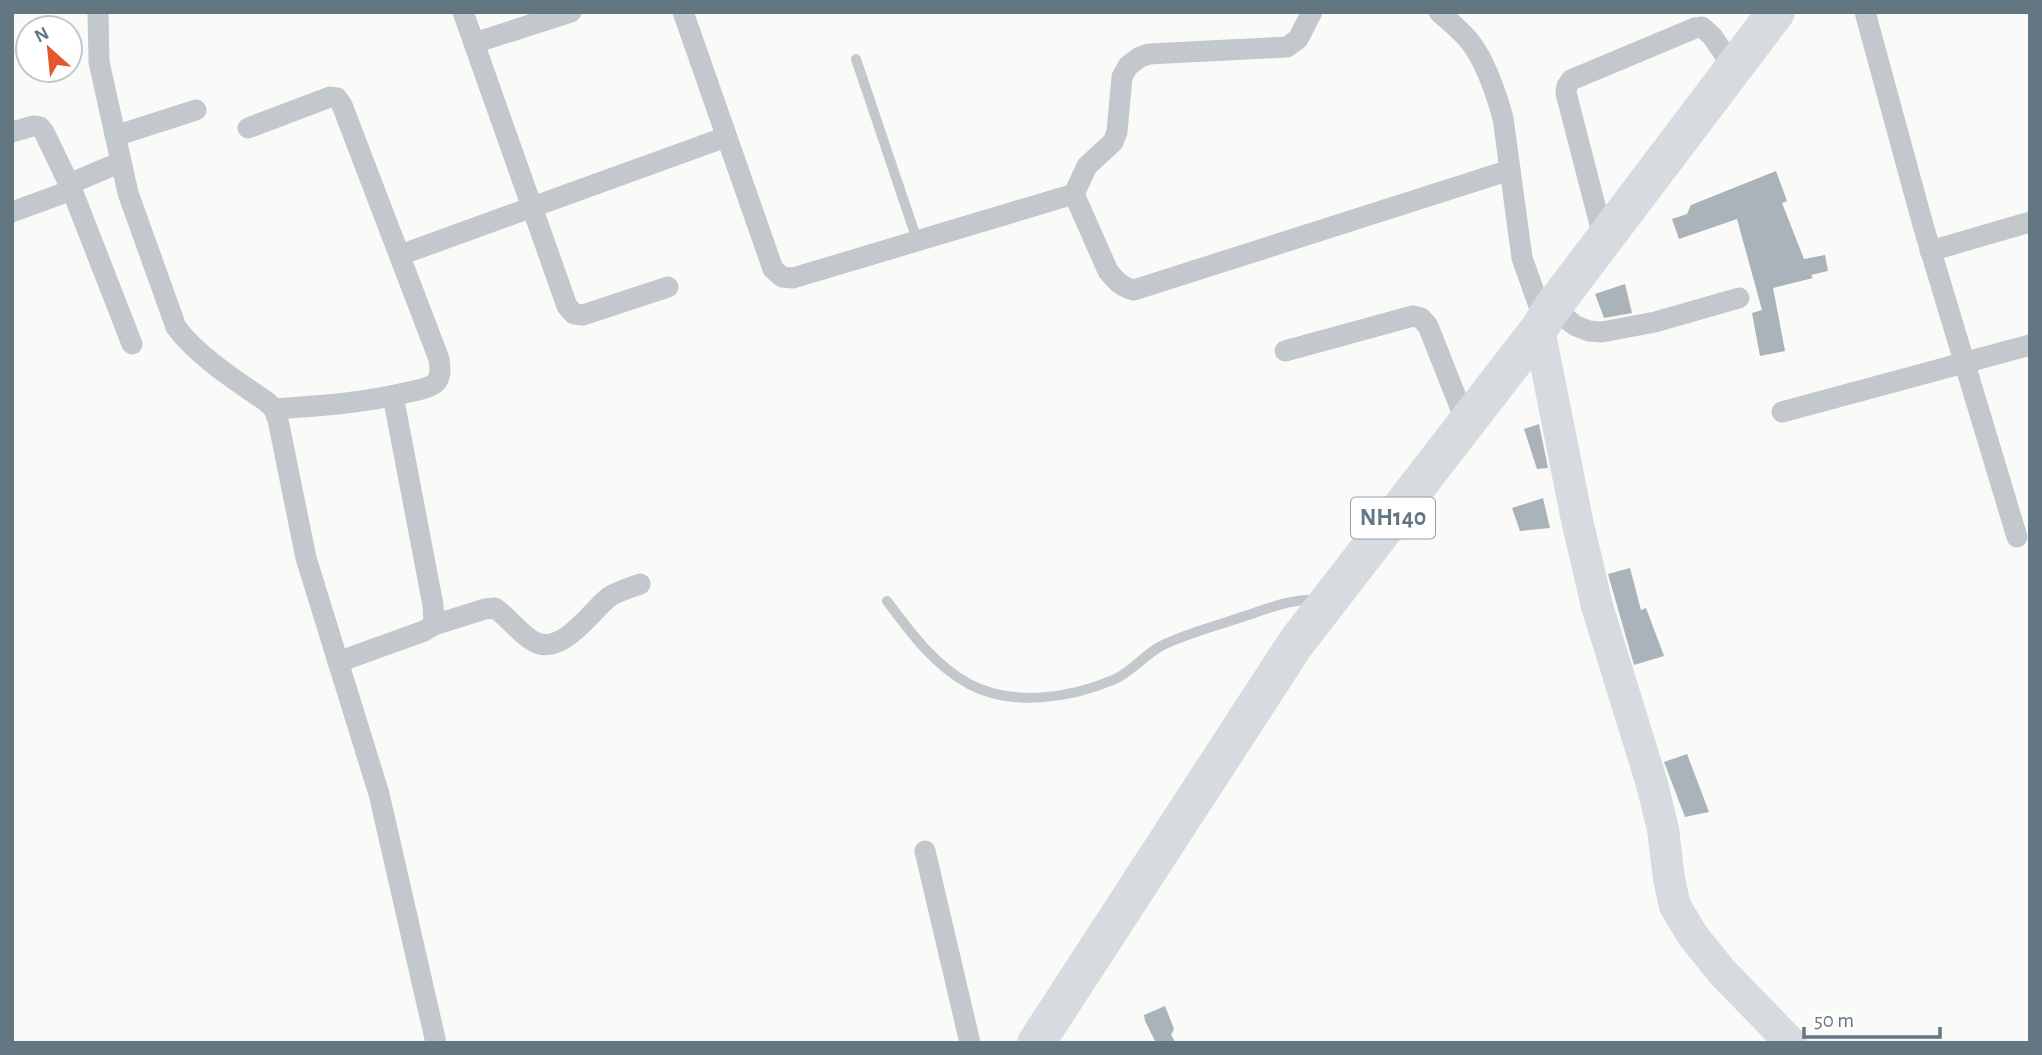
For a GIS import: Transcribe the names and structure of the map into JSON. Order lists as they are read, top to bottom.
{
  "streets": {
    "highway": ["NH140"]
  },
  "scale_bar": "50 m",
  "north": "top left"
}
